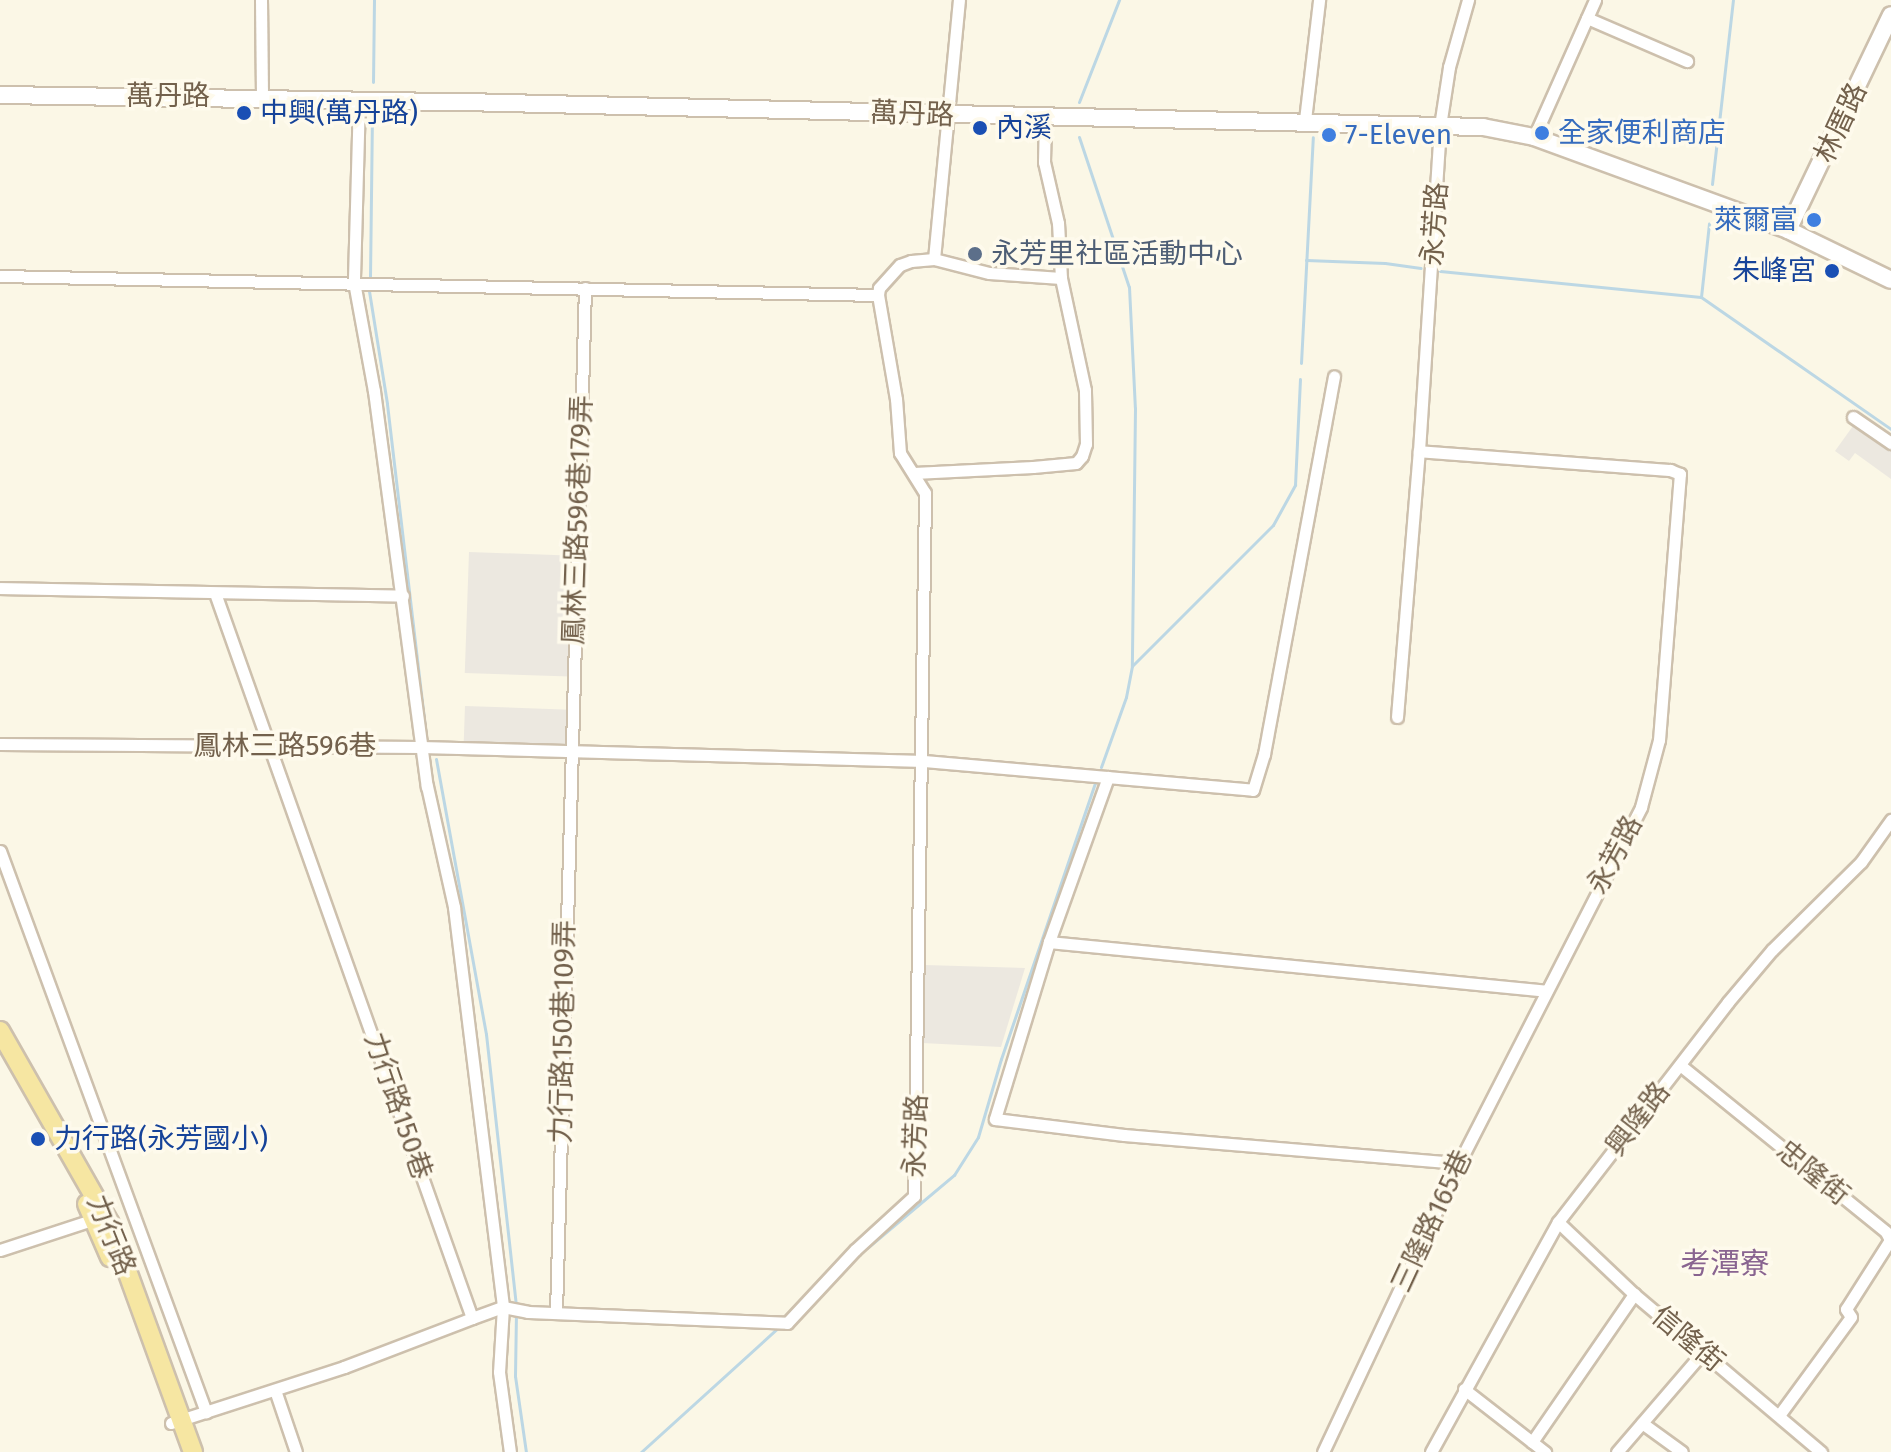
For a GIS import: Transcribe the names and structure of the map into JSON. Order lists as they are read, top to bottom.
{
  "streets": {
    "main road": ["力行路"],
    "street": [
      "萬丹路",
      "林厝路",
      "永芳路",
      "鳳林三路596巷179弄",
      "鳳林三路596巷",
      "力行路150巷109弄",
      "力行路150巷",
      "興隆路",
      "忠隆街",
      "三隆路165巷",
      "信隆街"
    ]
  },
  "crossings": [
    ["萬丹路", "林厝路"],
    ["萬丹路", "永芳路"],
    ["永芳路", "力行路150巷109弄"],
    ["永芳路", "三隆路165巷"],
    ["鳳林三路596巷179弄", "鳳林三路596巷"],
    ["鳳林三路596巷179弄", "力行路150巷109弄"],
    ["鳳林三路596巷", "力行路150巷109弄"],
    ["鳳林三路596巷", "力行路150巷"],
    ["興隆路", "忠隆街"],
    ["興隆路", "信隆街"],
    ["忠隆街", "信隆街"]
  ],
  "districts": ["考潭寮"],
  "places": [
    "中興(萬丹路)",
    "內溪",
    "全家便利商店",
    "7-Eleven",
    "萊爾富",
    "永芳里社區活動中心",
    "朱峰宮",
    "力行路(永芳國小)"
  ]
}
